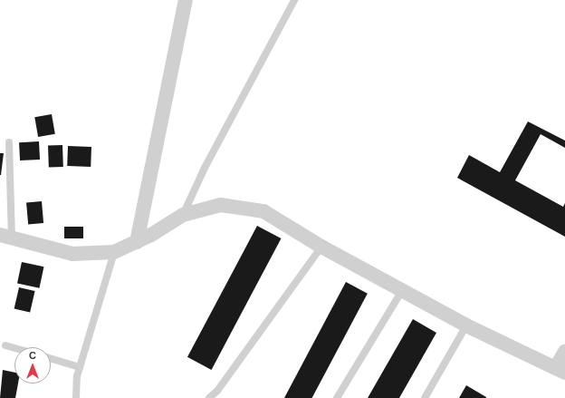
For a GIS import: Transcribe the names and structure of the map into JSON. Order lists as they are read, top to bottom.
{
  "north": "top"
}
